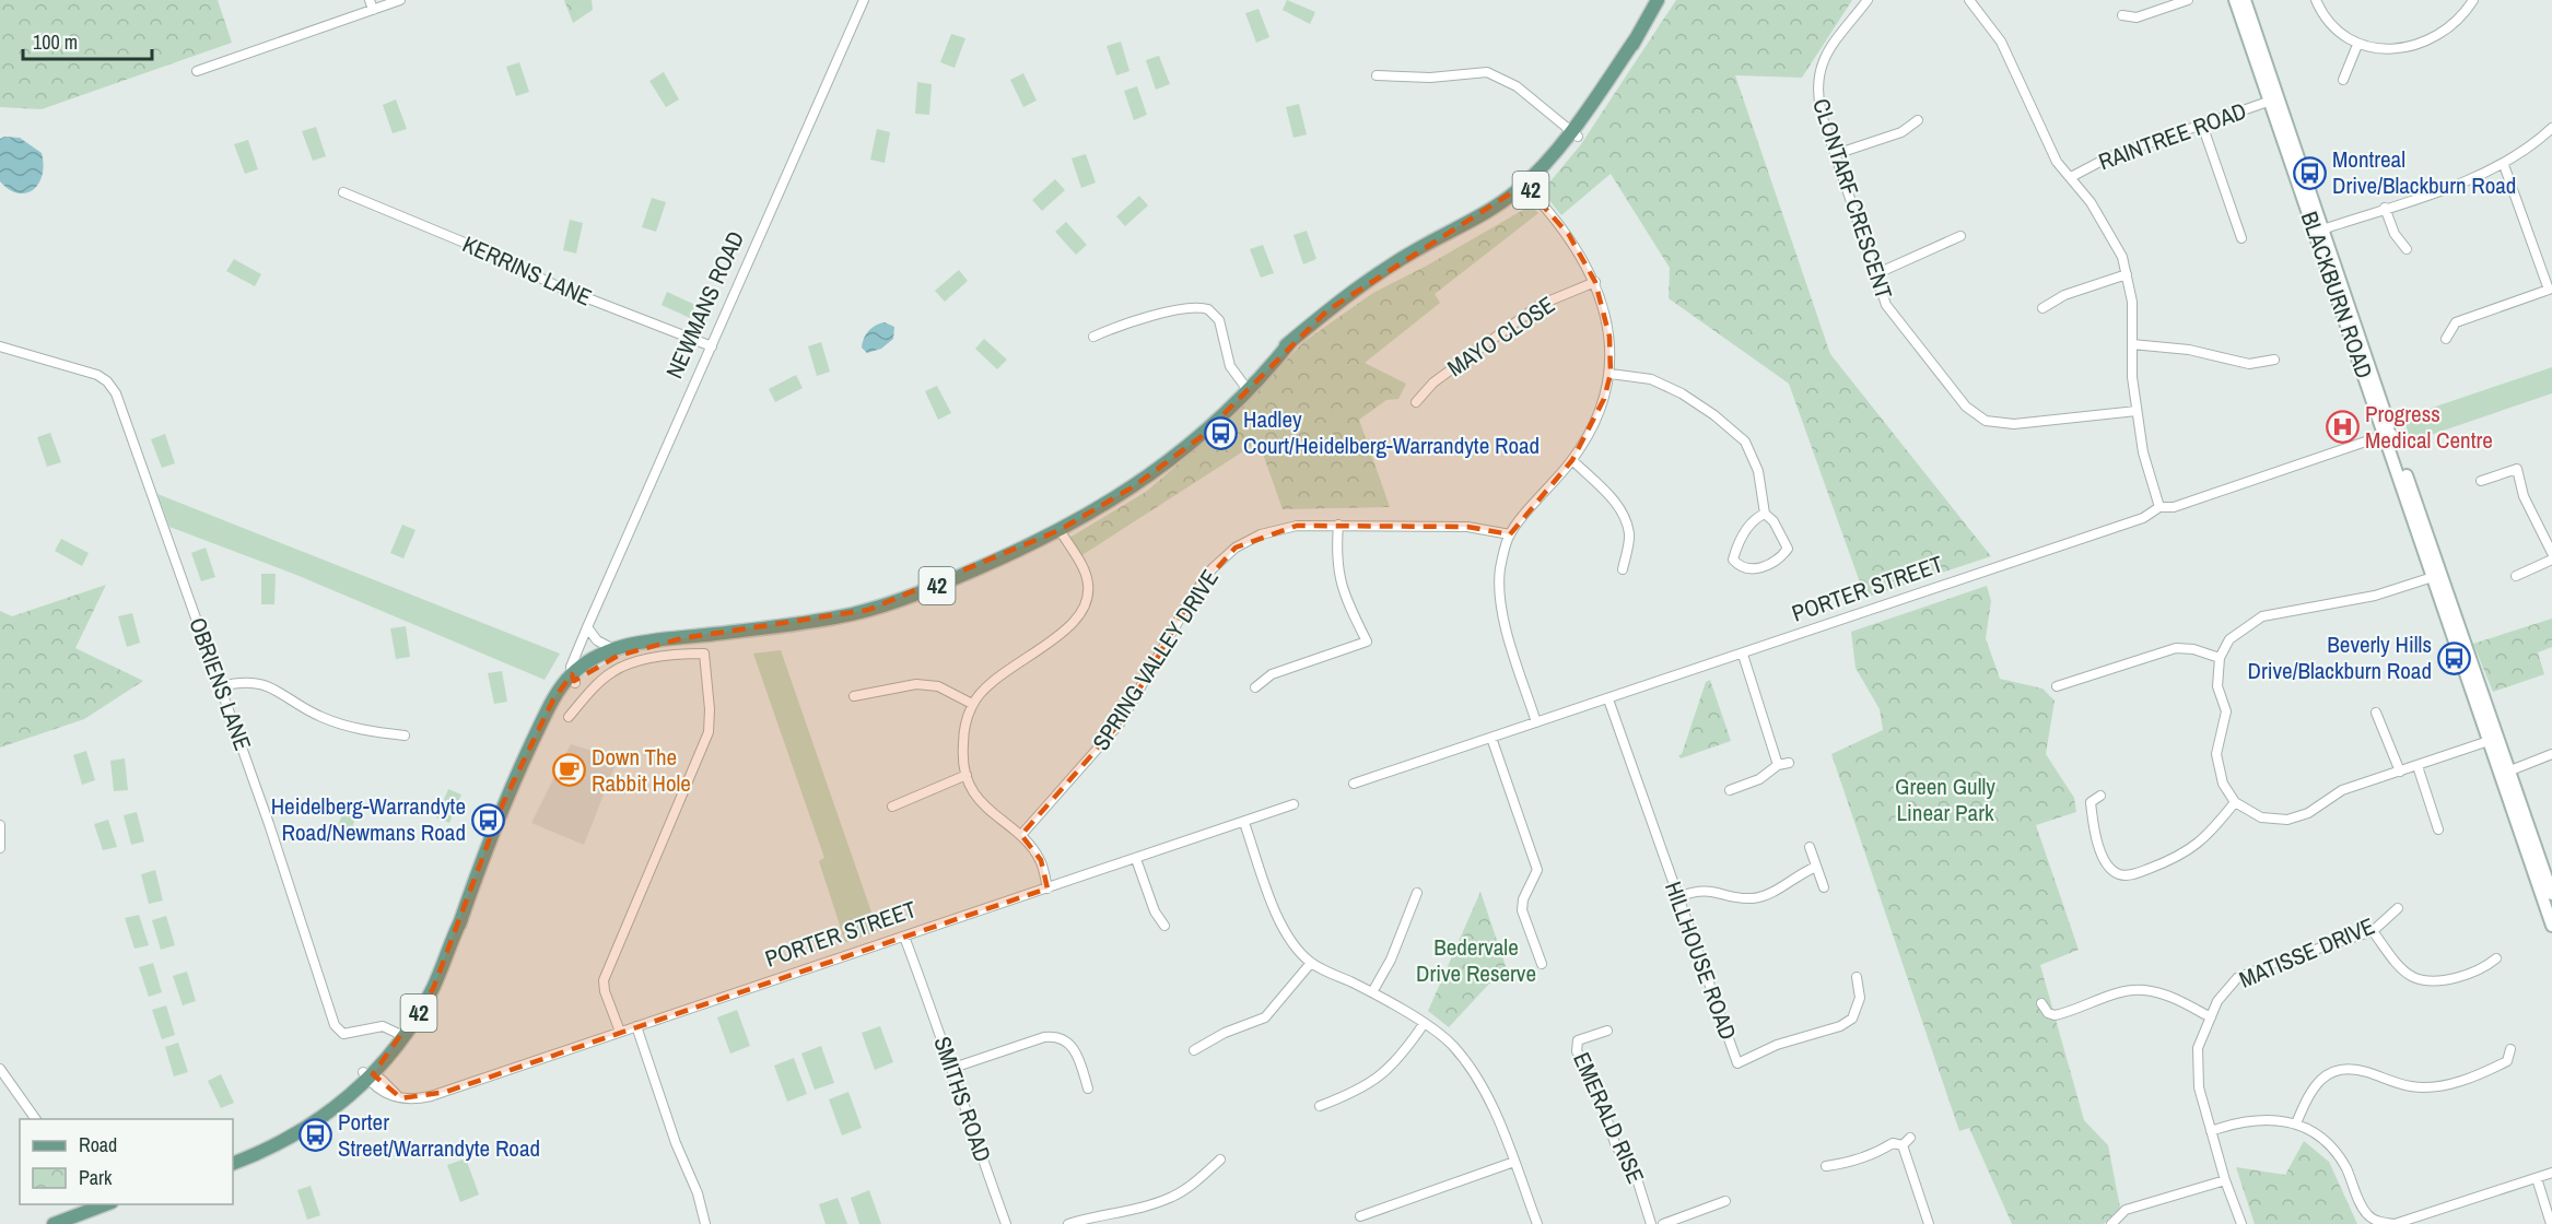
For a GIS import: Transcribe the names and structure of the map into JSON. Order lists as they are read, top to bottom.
{
  "streets": {
    "main road": ["42", "BLACKBURN ROAD", "NEWMANS ROAD"],
    "street": [
      "RAINTREE ROAD",
      "CLONTARF CRESCENT",
      "KERRINS LANE",
      "MAYO CLOSE",
      "PORTER STREET",
      "SPRING VALLEY DRIVE",
      "OBRIENS LANE",
      "MATISSE DRIVE",
      "HILLHOUSE ROAD",
      "SMITHS ROAD",
      "EMERALD RISE"
    ]
  },
  "crossings": [
    ["RAINTREE ROAD", "BLACKBURN ROAD"],
    ["42", "NEWMANS ROAD"],
    ["42", "PORTER STREET"],
    ["KERRINS LANE", "NEWMANS ROAD"],
    ["BLACKBURN ROAD", "PORTER STREET"],
    ["NEWMANS ROAD", "PORTER STREET"],
    ["NEWMANS ROAD", "OBRIENS LANE"],
    ["PORTER STREET", "HILLHOUSE ROAD"],
    ["PORTER STREET", "SMITHS ROAD"]
  ],
  "parks": ["Green Gully Linear Park", "Bedervale Drive Reserve"],
  "places": {
    "bus stop": [
      "Montreal Drive/Blackburn Road",
      "Hadley Court/Heidelberg-Warrandyte Road",
      "Beverly Hills Drive/Blackburn Road",
      "Heidelberg-Warrandyte Road/Newmans Road",
      "Porter Street/Warrandyte Road"
    ],
    "hospital": ["Progress Medical Centre"],
    "cafe": ["Down The Rabbit Hole"]
  },
  "legend": ["Road", "Park"],
  "scale_bar": "100 m"
}
